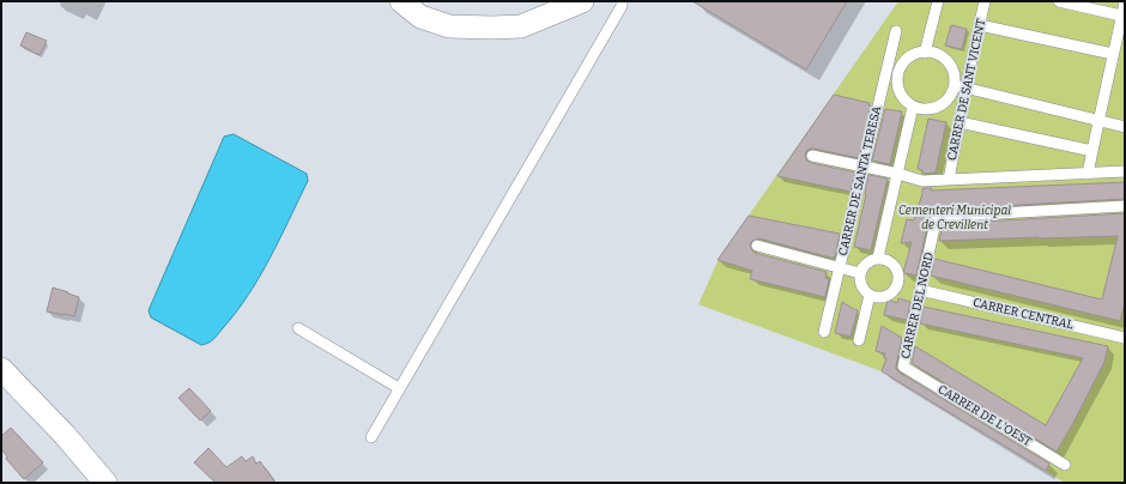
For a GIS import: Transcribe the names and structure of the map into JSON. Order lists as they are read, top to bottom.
{
  "streets": {
    "lane": [
      "CARRER DE SANT VICENT",
      "CARRER DE SANTA TERESA",
      "CARRER DEL NORD",
      "CARRER CENTRAL",
      "CARRER DE L'OEST"
    ]
  },
  "crossings": [
    ["CARRER DEL NORD", "CARRER CENTRAL"],
    ["CARRER DEL NORD", "CARRER DE L'OEST"]
  ],
  "parks": ["Cementeri Municipal de Crevillent"]
}
